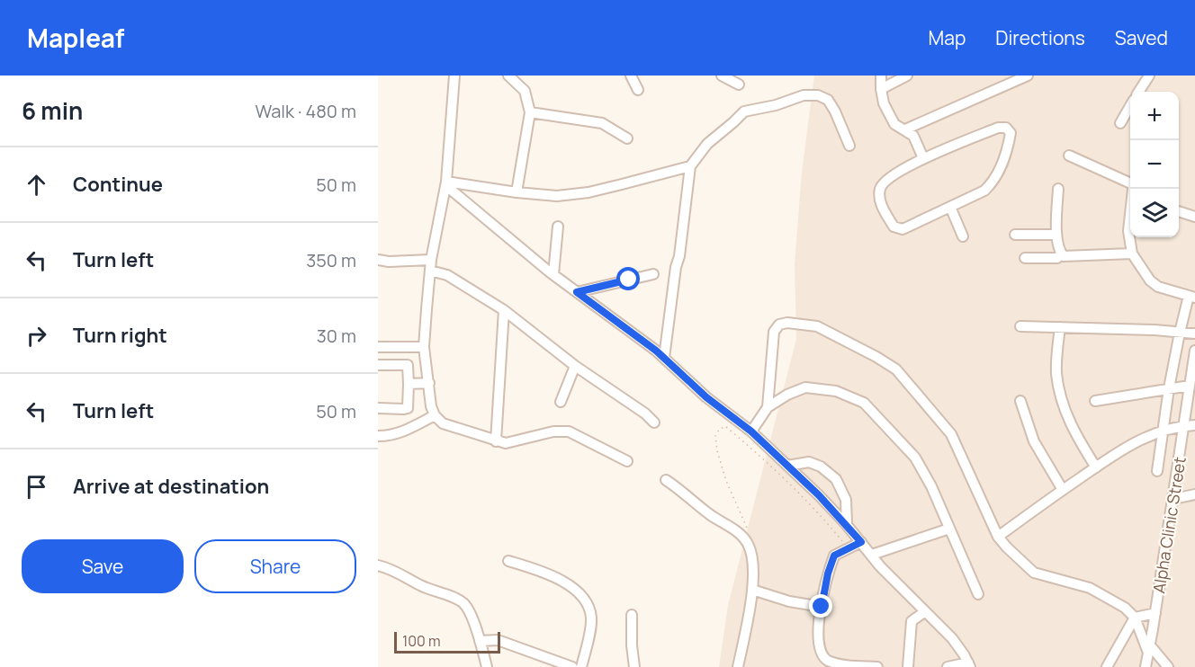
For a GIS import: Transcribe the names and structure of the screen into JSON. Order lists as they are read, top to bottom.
{
  "streets": {
    "street": ["Alpha Clinic Street"]
  },
  "scale_bar": "100 m",
  "page": {
    "header": "Mapleaf",
    "nav": ["Map", "Directions", "Saved"],
    "heading": ["6 min", "Walk · 480 m"],
    "map_buttons": ["+", "−"],
    "list": [
      ["Continue", "50 m"],
      ["Turn left", "350 m"],
      ["Turn right", "30 m"],
      ["Turn left", "50 m"],
      "Arrive at destination"
    ],
    "buttons": ["Save", "Share"],
    "scale": "100 m"
  }
}
